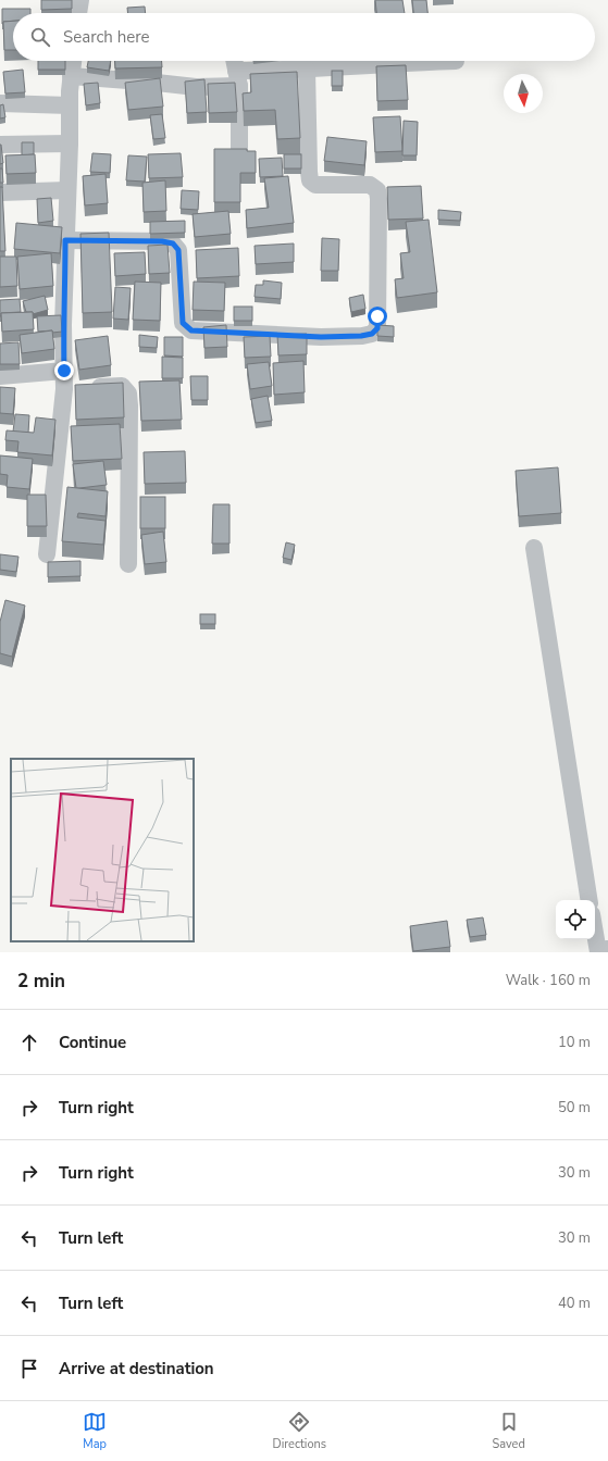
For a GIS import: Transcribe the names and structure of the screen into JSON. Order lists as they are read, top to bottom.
{
  "north": "bottom",
  "page": {
    "search": "Search here",
    "heading": ["2 min", "Walk · 160 m"],
    "list": [
      ["Continue", "10 m"],
      ["Turn right", "50 m"],
      ["Turn right", "30 m"],
      ["Turn left", "30 m"],
      ["Turn left", "40 m"],
      "Arrive at destination"
    ],
    "nav": ["Map", "Directions", "Saved"]
  }
}
